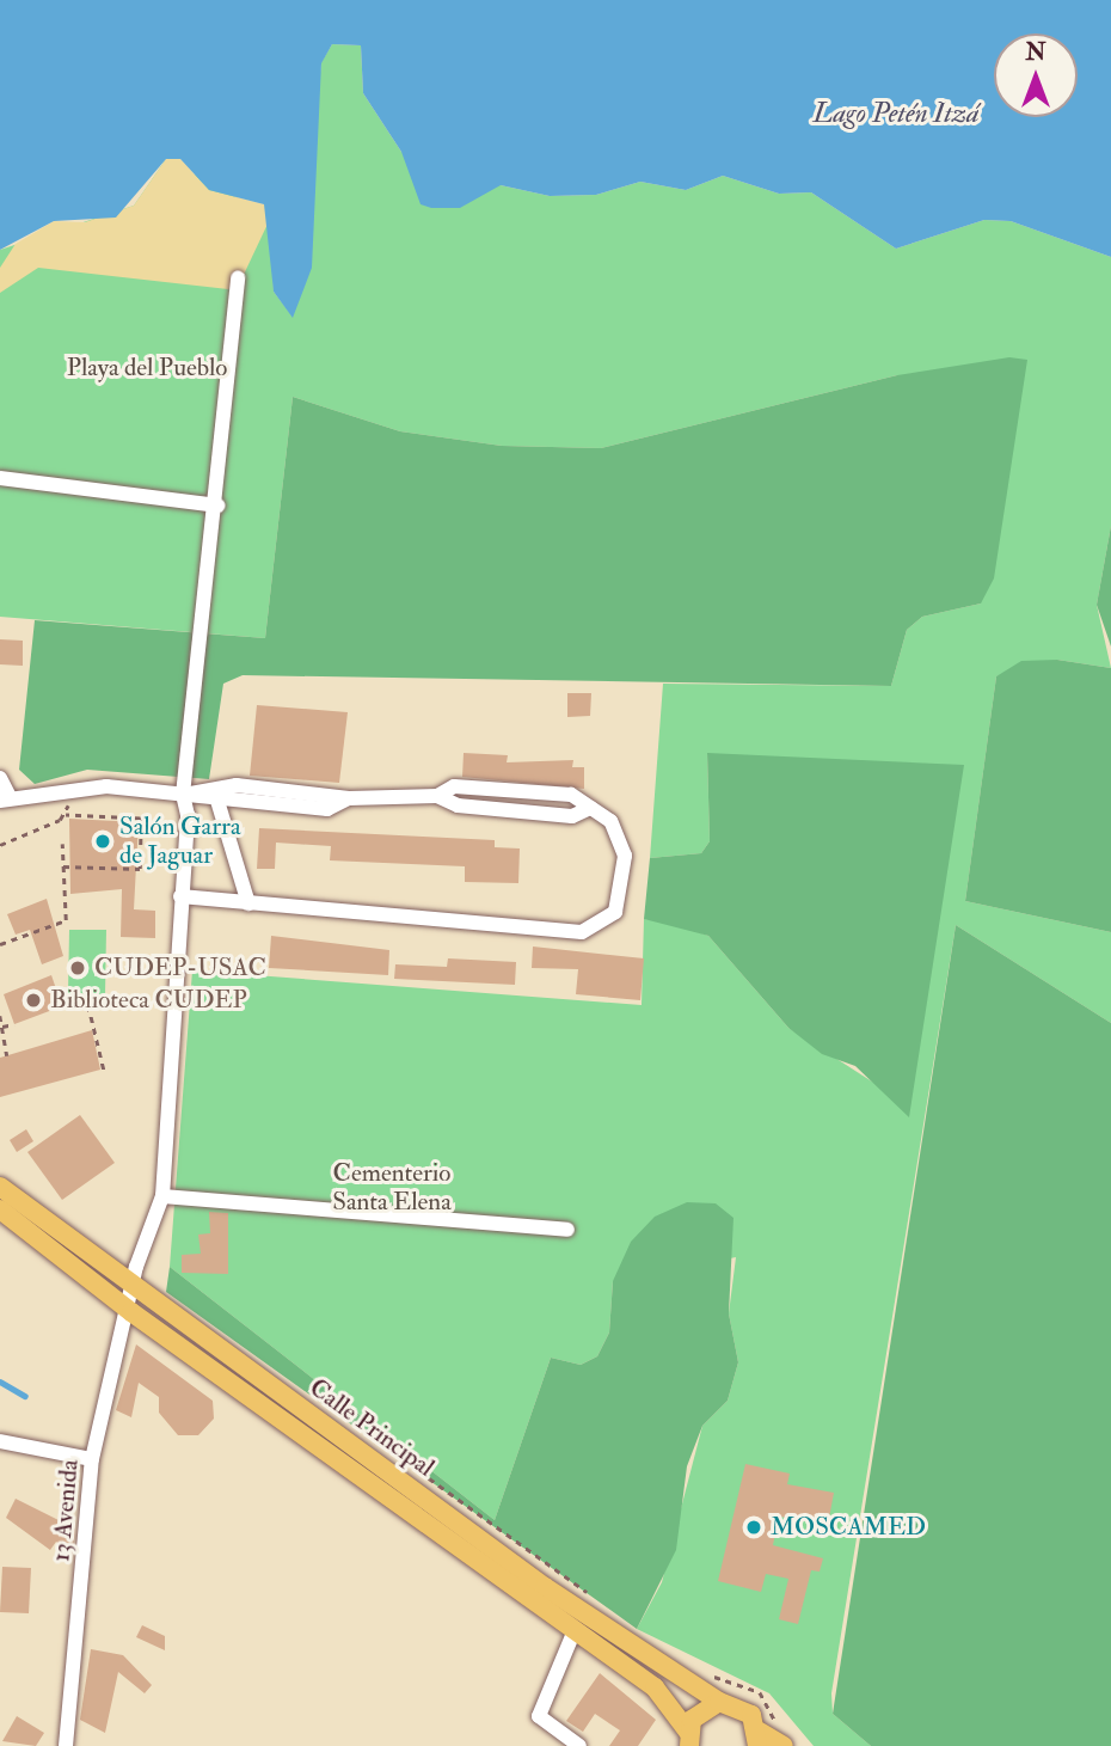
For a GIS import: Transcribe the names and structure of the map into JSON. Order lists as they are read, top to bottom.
{
  "streets": {
    "main road": ["Calle Principal"],
    "street": ["13 Avenida"]
  },
  "crossings": [
    ["Calle Principal", "13 Avenida"]
  ],
  "water": ["Lago Petén Itzá"],
  "parks": ["Playa del Pueblo", "Cementerio Santa Elena"],
  "places": [
    "Salón Garra de Jaguar",
    "CUDEP-USAC",
    "Biblioteca CUDEP",
    "MOSCAMED"
  ],
  "north": "top"
}
